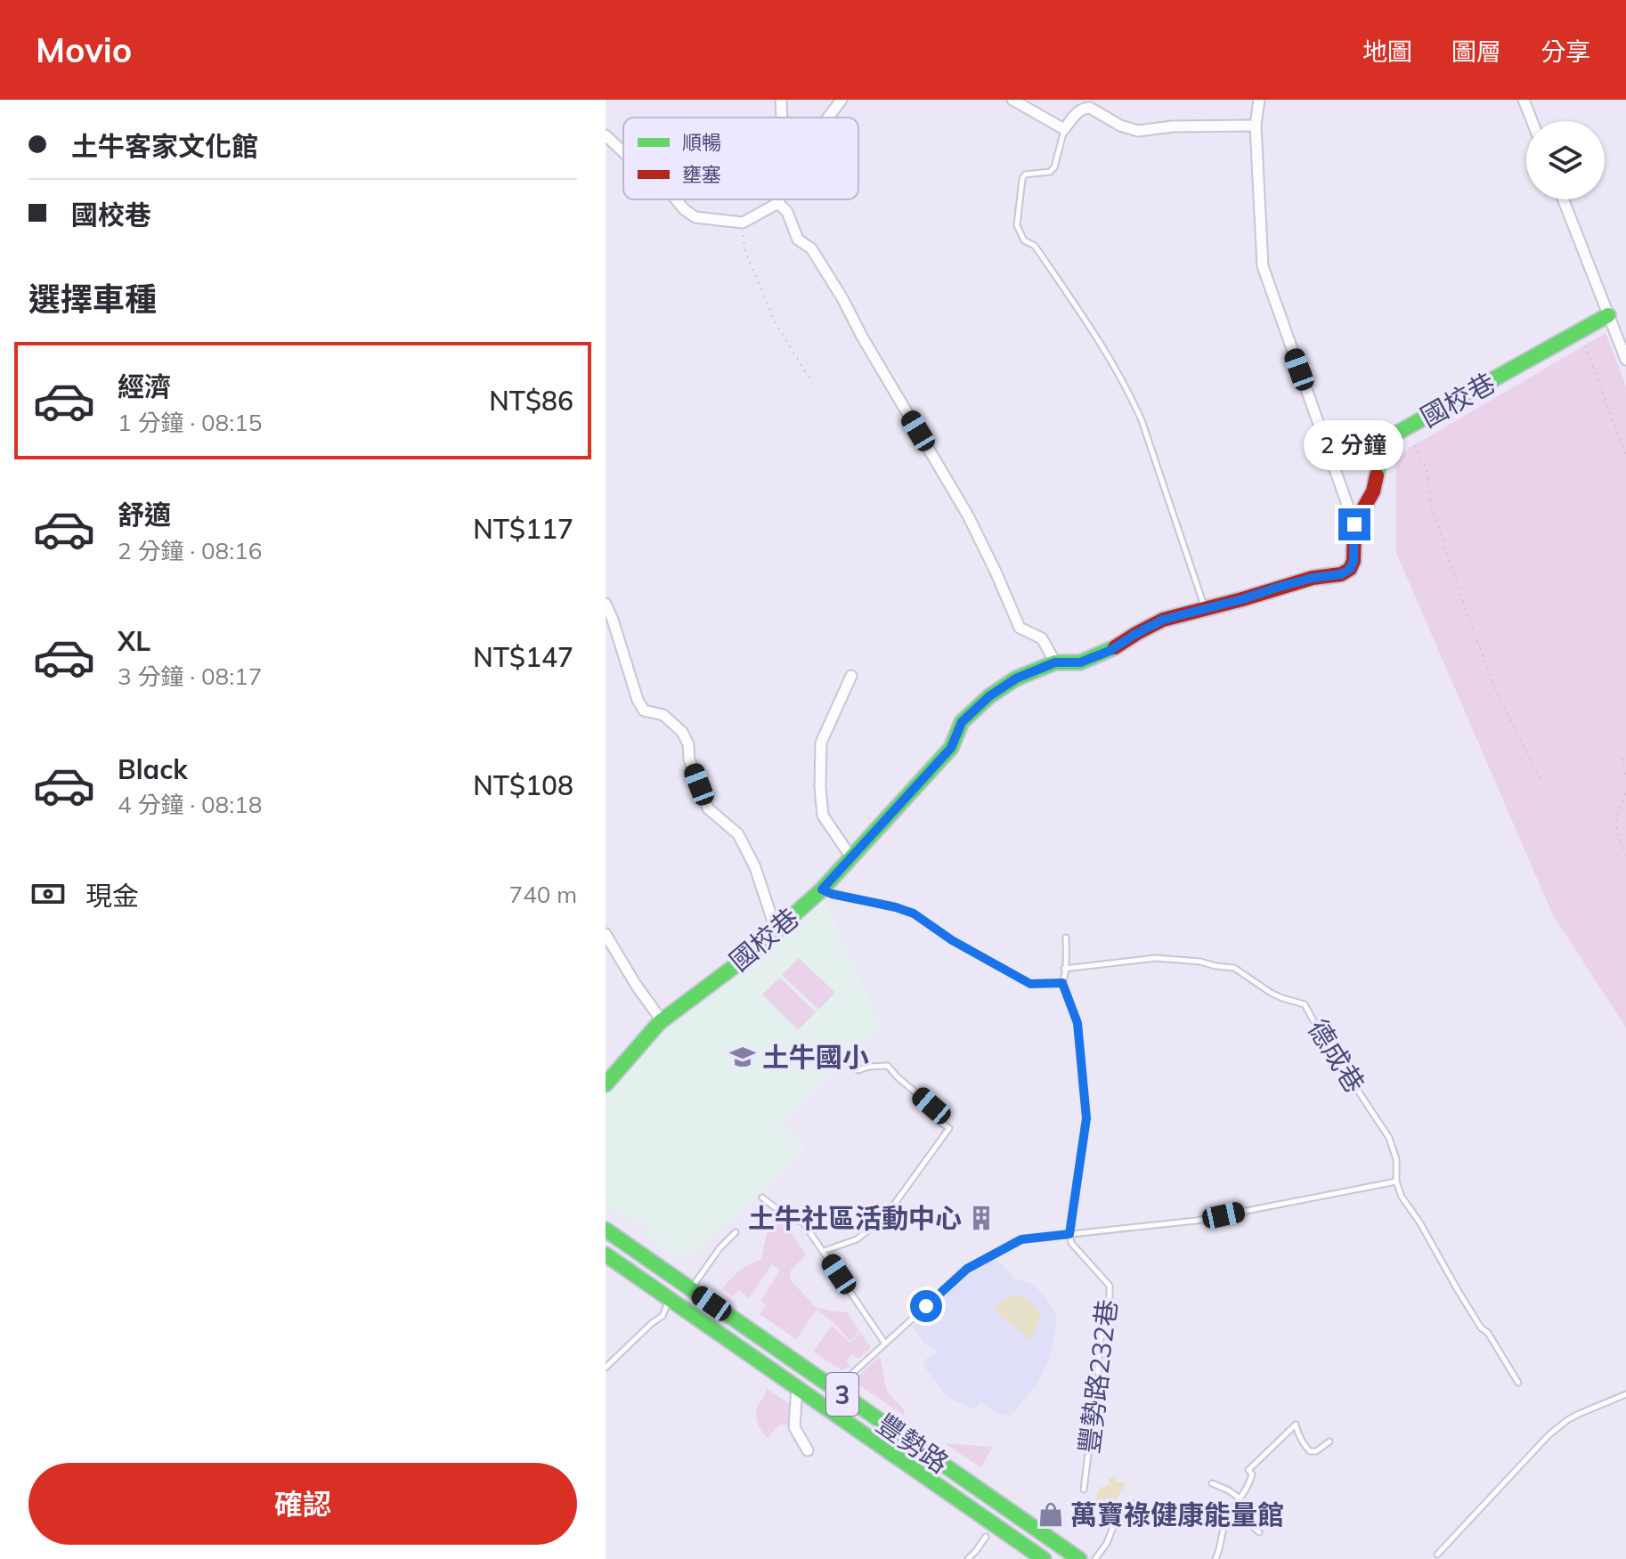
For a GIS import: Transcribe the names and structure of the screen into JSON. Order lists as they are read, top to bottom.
{
  "streets": {
    "street": ["國校巷", "3", "豐勢路"],
    "lane": ["德成巷", "豐勢路232巷"]
  },
  "places": {
    "school or university": ["土牛國小"],
    "building": ["土牛社區活動中心"],
    "shop": ["萬寶祿健康能量館"]
  },
  "legend": ["順暢", "壅塞"],
  "page": {
    "header": "Movio",
    "nav": ["地圖", "圖層", "分享"],
    "banner": ["土牛客家文化館", "國校巷"],
    "heading": "選擇車種",
    "list": [
      {
        "name": "經濟",
        "note": "1 分鐘 · 08:15",
        "value": "NT$86"
      },
      {
        "name": "舒適",
        "note": "2 分鐘 · 08:16",
        "value": "NT$117"
      },
      {
        "name": "XL",
        "note": "3 分鐘 · 08:17",
        "value": "NT$147"
      },
      {
        "name": "Black",
        "note": "4 分鐘 · 08:18",
        "value": "NT$108"
      }
    ],
    "bubble": "2 分鐘",
    "pay": ["現金", "740 m"],
    "buttons": "確認"
  }
}
